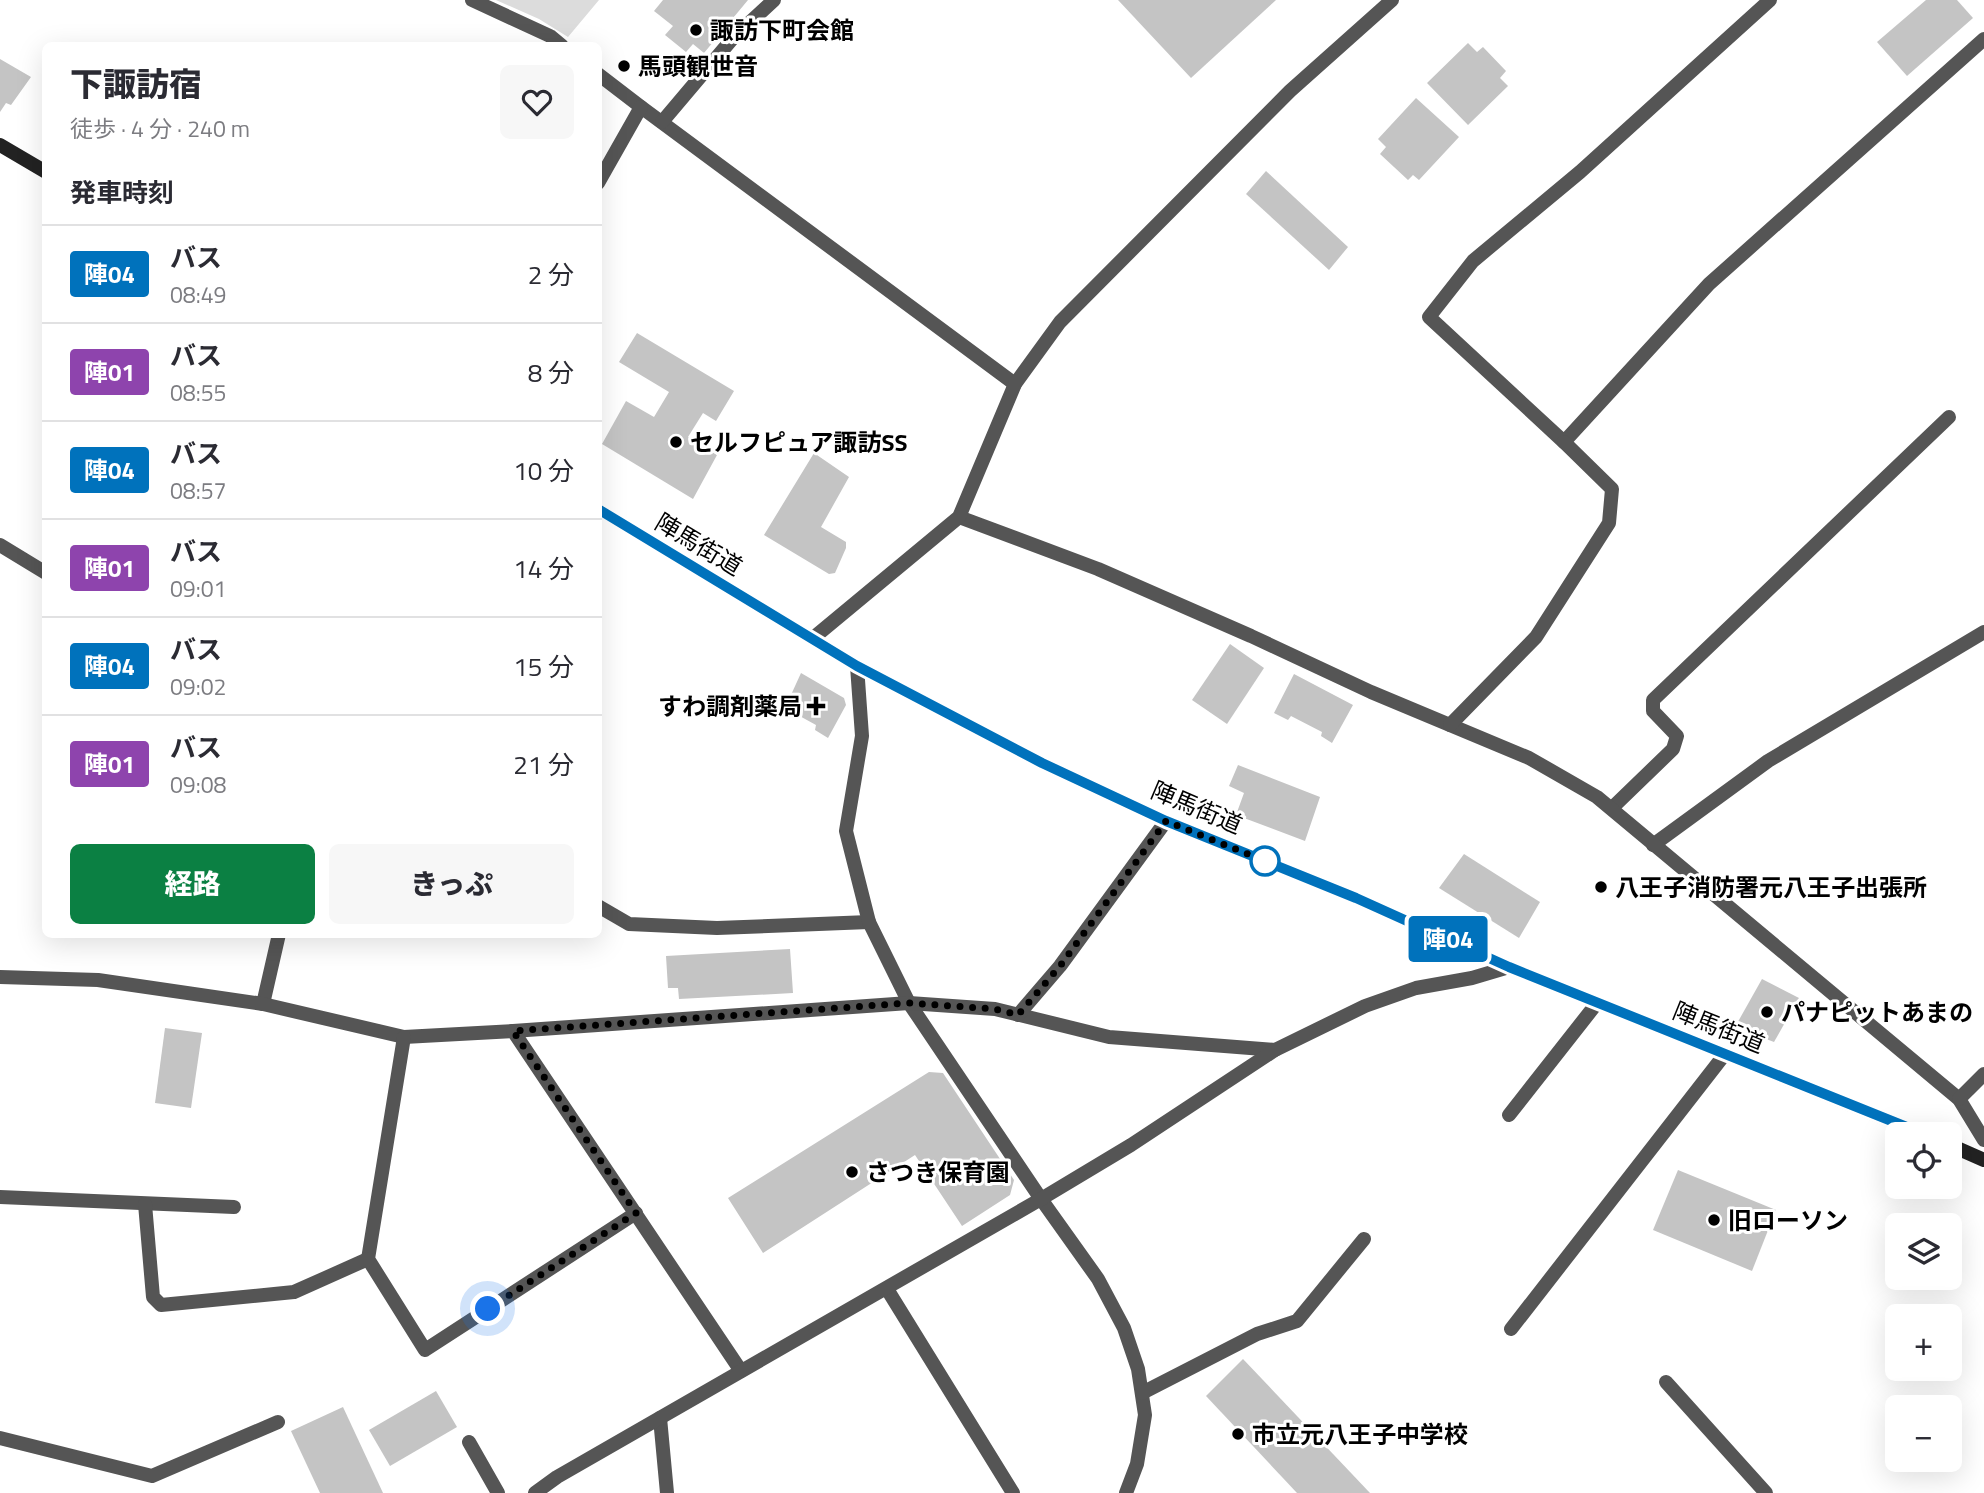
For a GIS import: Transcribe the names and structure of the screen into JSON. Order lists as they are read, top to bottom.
{
  "streets": {
    "main road": ["陣馬街道"]
  },
  "places": {
    "other": [
      "諏訪下町会館",
      "馬頭観世音",
      "セルフピュア諏訪SS",
      "八王子消防署元八王子出張所",
      "パナピットあまの",
      "さつき保育園",
      "旧ローソン",
      "市立元八王子中学校"
    ],
    "health": ["すわ調剤薬局"]
  },
  "lines": ["bus line 陣04"],
  "page": {
    "on_map": "陣04",
    "heading": [
      ["下諏訪宿", "徒歩 · 4 分 · 240 m"],
      "発車時刻"
    ],
    "list": [
      {
        "mark": "陣04",
        "name": "バス",
        "note": "08:49",
        "value": "2 分"
      },
      {
        "mark": "陣01",
        "name": "バス",
        "note": "08:55",
        "value": "8 分"
      },
      {
        "mark": "陣04",
        "name": "バス",
        "note": "08:57",
        "value": "10 分"
      },
      {
        "mark": "陣01",
        "name": "バス",
        "note": "09:01",
        "value": "14 分"
      },
      {
        "mark": "陣04",
        "name": "バス",
        "note": "09:02",
        "value": "15 分"
      },
      {
        "mark": "陣01",
        "name": "バス",
        "note": "09:08",
        "value": "21 分"
      }
    ],
    "buttons": ["経路", "きっぷ"],
    "map_buttons": ["+", "−"]
  }
}
